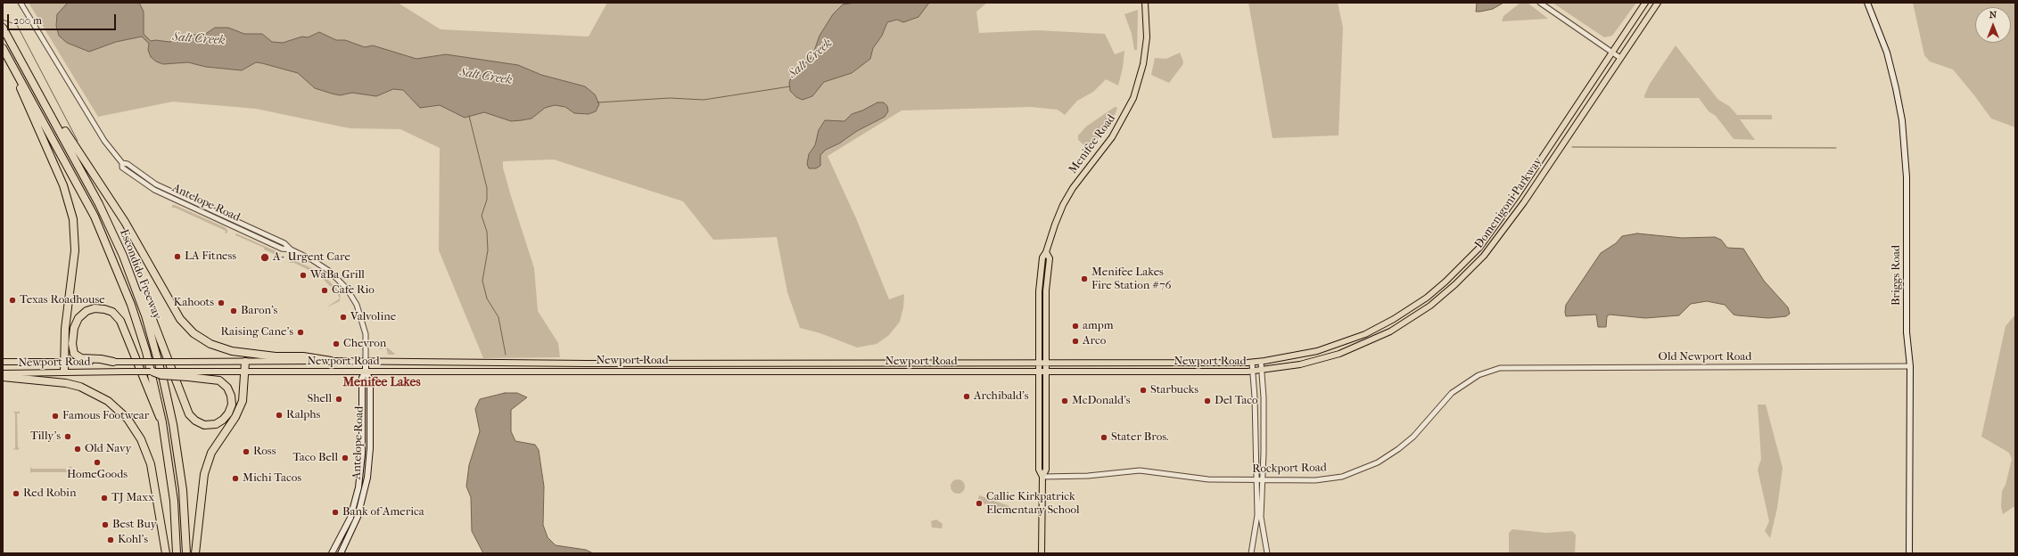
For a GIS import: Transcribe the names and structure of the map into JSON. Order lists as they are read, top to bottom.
{
  "streets": {
    "highway": ["Escondido Freeway"],
    "main road": [
      "Menifee Road",
      "Antelope Road",
      "Domenigoni Parkway",
      "Briggs Road",
      "Newport Road"
    ],
    "street": ["Old Newport Road", "Rockport Road"]
  },
  "crossings": [
    ["Menifee Road", "Newport Road"],
    ["Menifee Road", "Rockport Road"],
    ["Antelope Road", "Newport Road"],
    ["Domenigoni Parkway", "Newport Road"],
    ["Briggs Road", "Old Newport Road"],
    ["Old Newport Road", "Rockport Road"]
  ],
  "districts": ["Menifee Lakes"],
  "water": ["Salt Creek"],
  "places": [
    "LA Fitness",
    "A+ Urgent Care",
    "WaBa Grill",
    "Menifee Lakes Fire Station #76",
    "Cafe Rio",
    "Texas Roadhouse",
    "Kahoots",
    "Baron's",
    "Valvoline",
    "ampm",
    "Raising Cane's",
    "Arco",
    "Chevron",
    "Starbucks",
    "Archibald's",
    "Shell",
    "McDonald's",
    "Del Taco",
    "Ralphs",
    "Famous Footwear",
    "Tilly's",
    "Stater Bros.",
    "Old Navy",
    "Ross",
    "Taco Bell",
    "HomeGoods",
    "Michi Tacos",
    "Red Robin",
    "TJ Maxx",
    "Callie Kirkpatrick Elementary School",
    "Bank of America",
    "Best Buy",
    "Kohl's"
  ],
  "scale_bar": "200 m",
  "north": "top"
}
